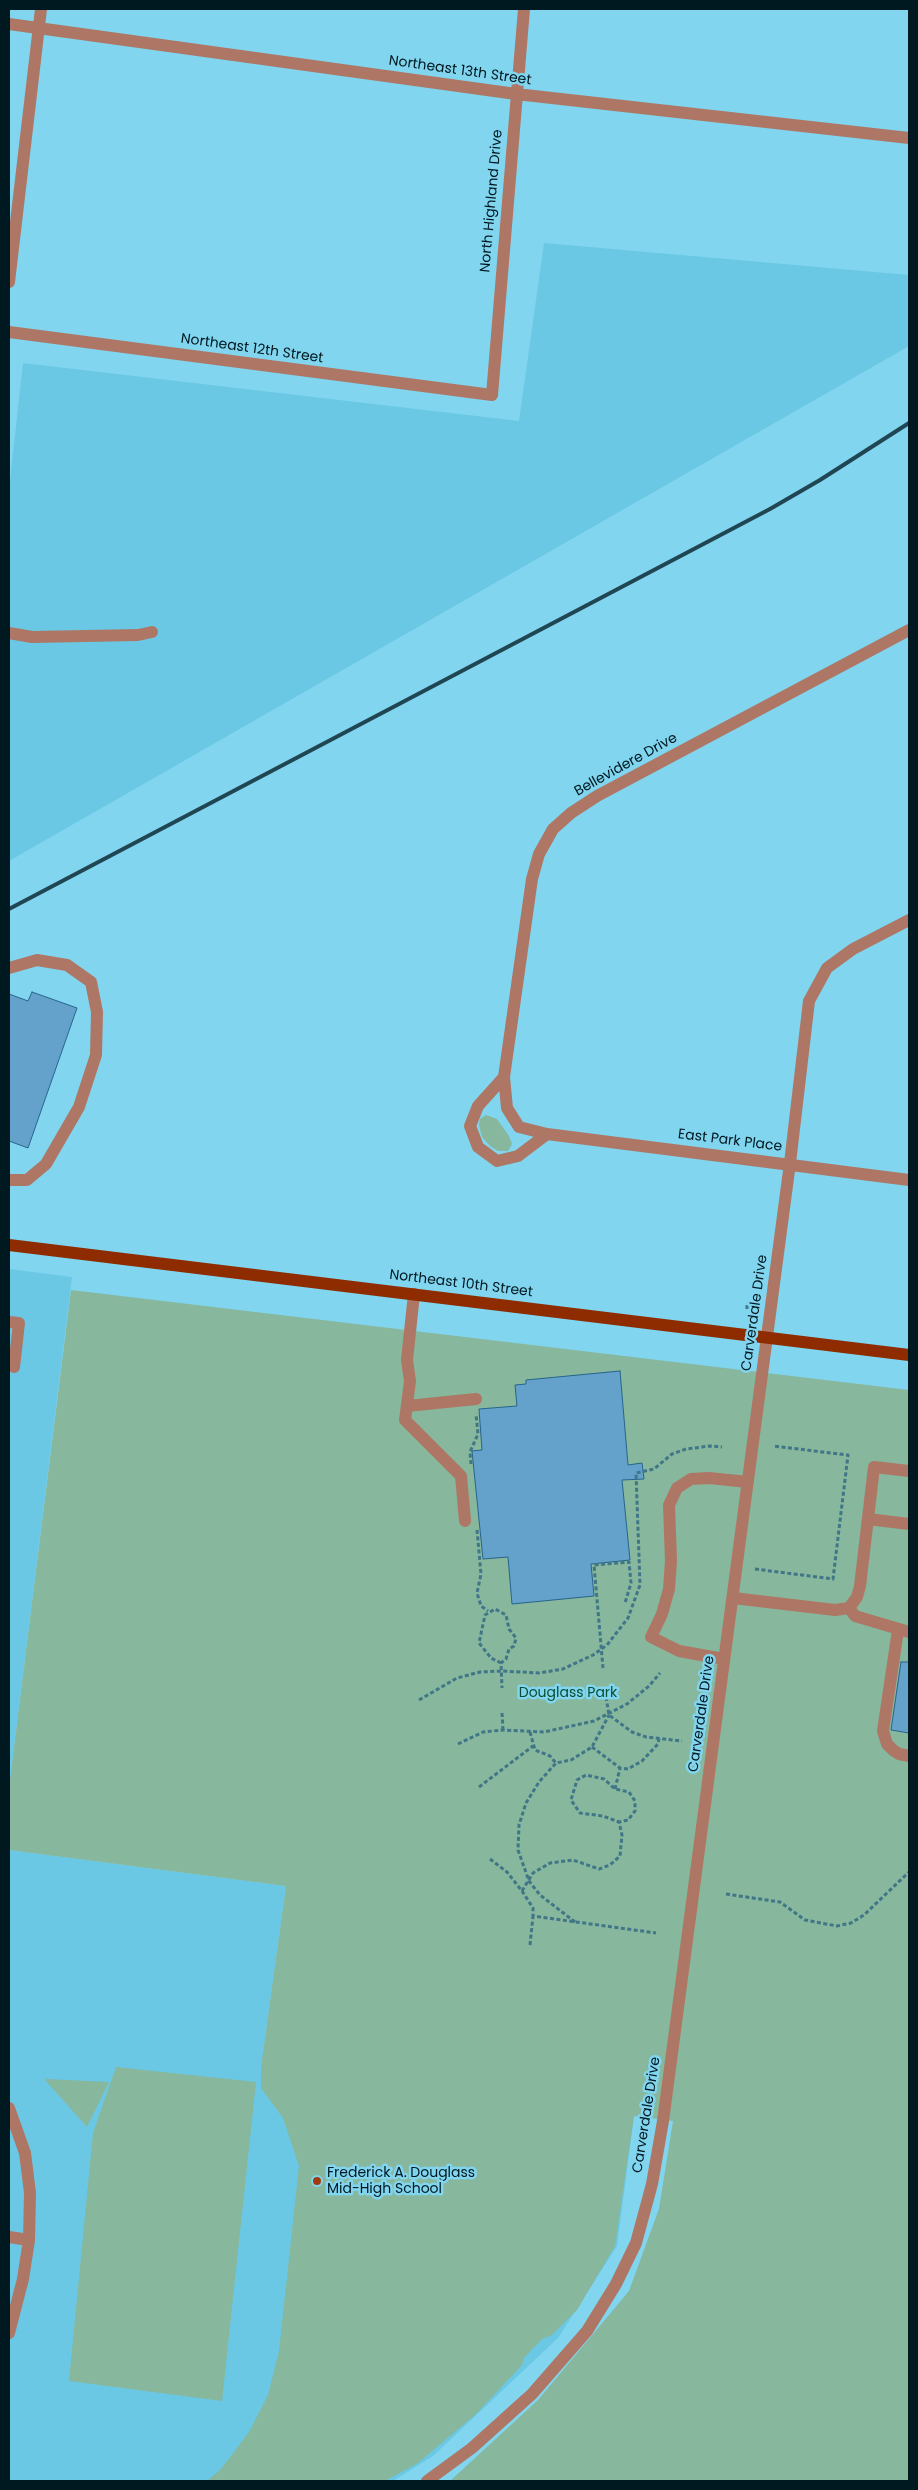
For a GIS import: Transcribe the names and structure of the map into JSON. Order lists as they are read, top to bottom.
{
  "streets": {
    "main road": ["Northeast 10th Street"],
    "street": [
      "Northeast 13th Street",
      "North Highland Drive",
      "Northeast 12th Street",
      "Bellevidere Drive",
      "East Park Place",
      "Carverdale Drive"
    ]
  },
  "crossings": [
    ["Northeast 13th Street", "North Highland Drive"],
    ["North Highland Drive", "Northeast 12th Street"],
    ["Bellevidere Drive", "East Park Place"],
    ["East Park Place", "Carverdale Drive"],
    ["Northeast 10th Street", "Carverdale Drive"]
  ],
  "parks": ["Douglass Park"],
  "places": ["Frederick A. Douglass Mid-High School"]
}
